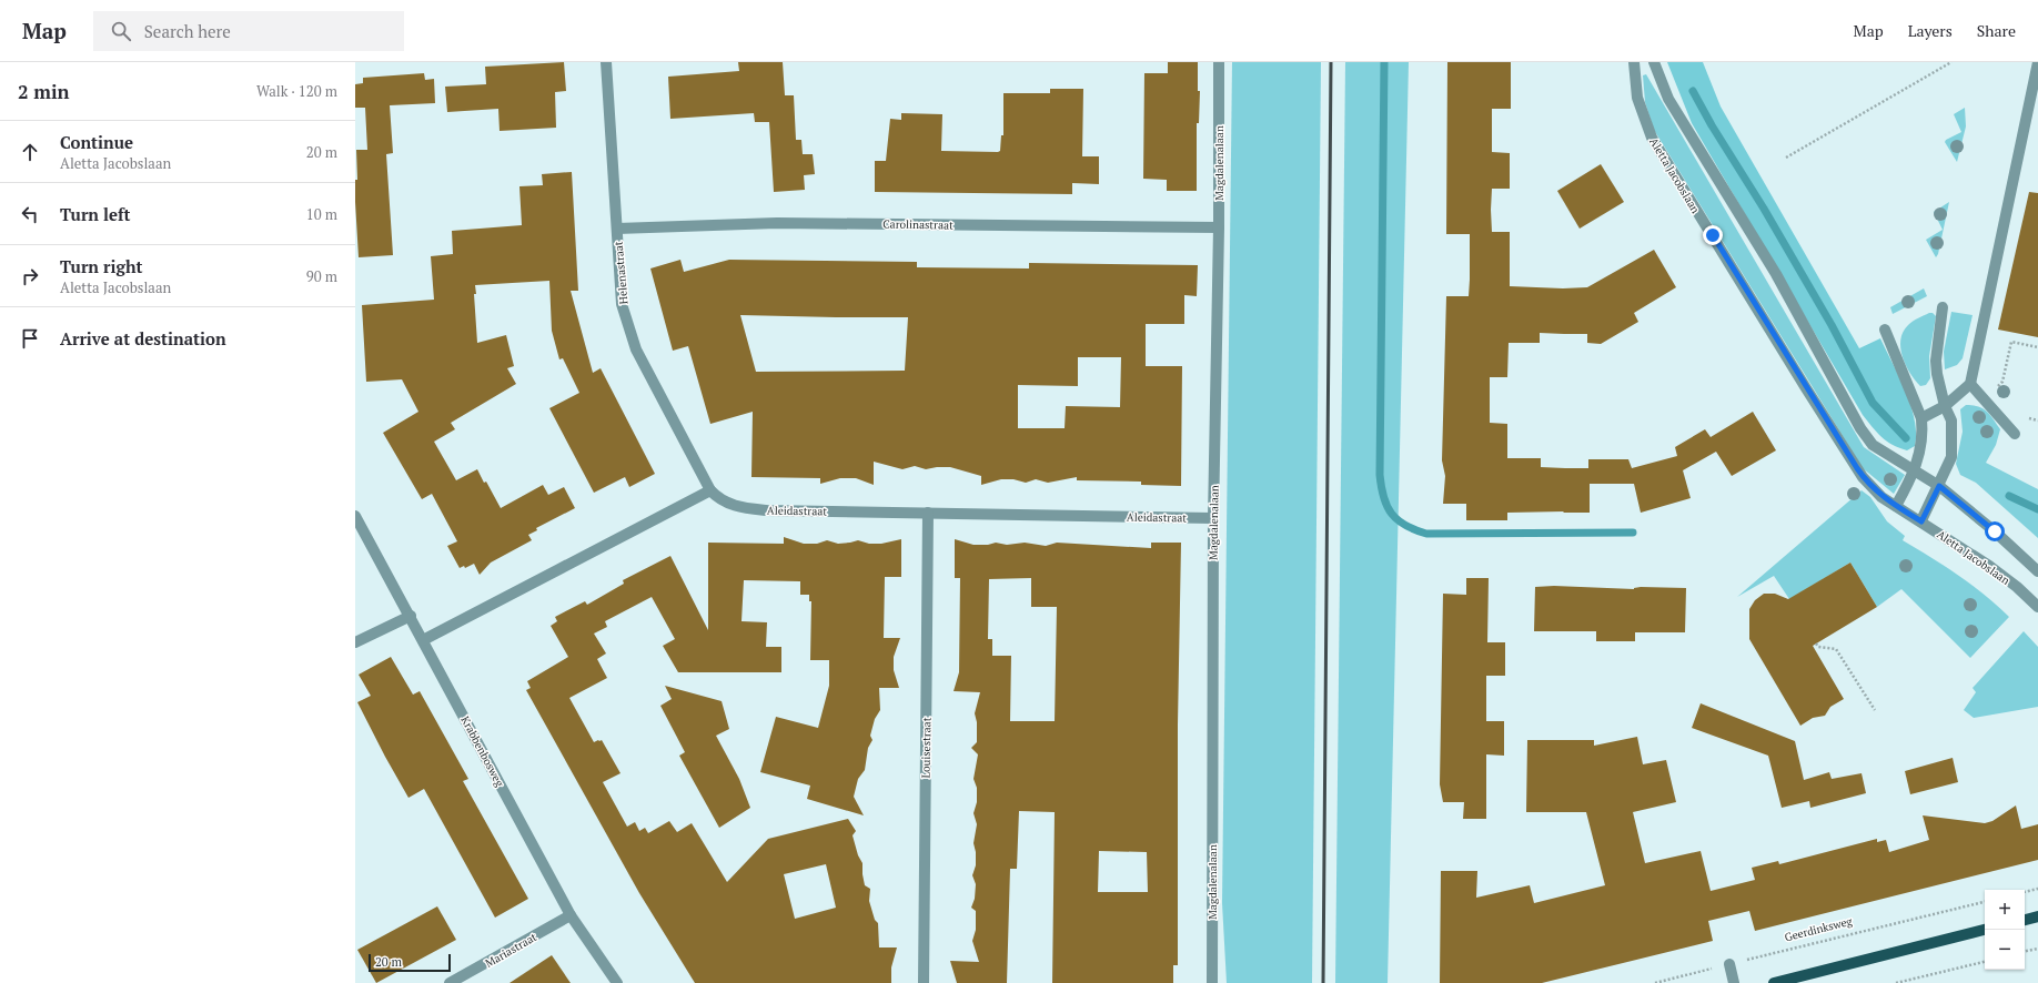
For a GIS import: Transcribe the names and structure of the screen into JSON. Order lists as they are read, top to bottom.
{
  "streets": {
    "street": [
      "Magdalenalaan",
      "Aletta Jacobslaan",
      "Carolinastraat",
      "Helenastraat",
      "Aleidastraat",
      "Louisestraat",
      "Krabbenbosweg",
      "Mariastraat"
    ],
    "path": ["Geerdinksweg"]
  },
  "crossings": [
    ["Magdalenalaan", "Carolinastraat"],
    ["Magdalenalaan", "Aleidastraat"],
    ["Carolinastraat", "Helenastraat"],
    ["Helenastraat", "Aleidastraat"],
    ["Aleidastraat", "Louisestraat"],
    ["Krabbenbosweg", "Mariastraat"]
  ],
  "scale_bar": "20 m",
  "page": {
    "header": "Map",
    "search": "Search here",
    "nav": ["Map", "Layers", "Share"],
    "heading": ["2 min", "Walk · 120 m"],
    "list": [
      ["Continue", "Aletta Jacobslaan", "20 m"],
      ["Turn left", "10 m"],
      ["Turn right", "Aletta Jacobslaan", "90 m"],
      "Arrive at destination"
    ],
    "map_buttons": ["+", "−"],
    "scale": "20 m"
  }
}
